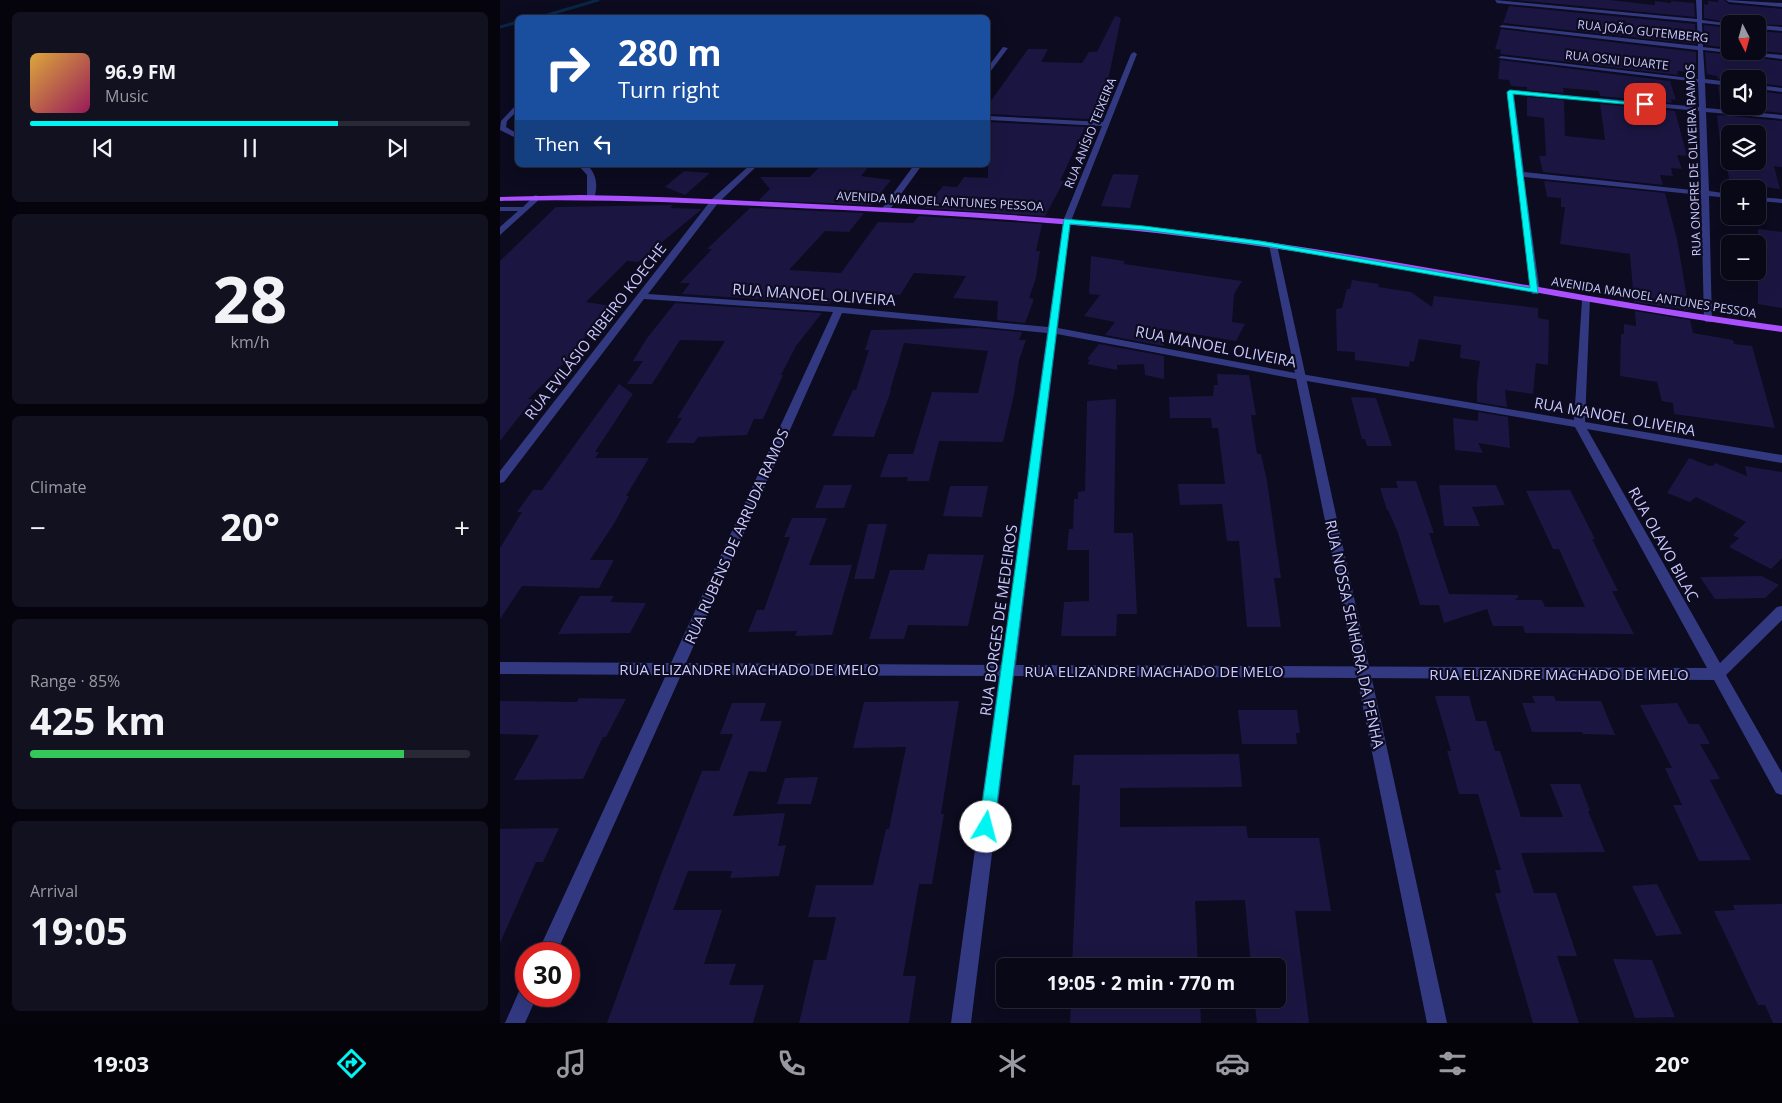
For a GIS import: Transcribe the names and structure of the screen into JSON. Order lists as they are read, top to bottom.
{
  "streets": {
    "main road": ["AVENIDA MANOEL ANTUNES PESSOA"],
    "street": [
      "RUA JOÃO GUTEMBERG",
      "RUA OSNI DUARTE",
      "RUA ANÍSIO TEIXEIRA",
      "RUA ONOFRE DE OLIVEIRA RAMOS",
      "RUA MANOEL OLIVEIRA",
      "RUA EVILÁSIO RIBEIRO KOECHE",
      "RUA RUBENS DE ARRUDA RAMOS",
      "RUA OLAVO BILAC",
      "RUA BORGES DE MEDEIROS",
      "RUA NOSSA SENHORA DA PENHA",
      "RUA ELIZANDRE MACHADO DE MELO"
    ]
  },
  "crossings": [
    ["RUA JOÃO GUTEMBERG", "RUA ONOFRE DE OLIVEIRA RAMOS"],
    ["RUA OSNI DUARTE", "RUA ONOFRE DE OLIVEIRA RAMOS"],
    ["RUA ANÍSIO TEIXEIRA", "AVENIDA MANOEL ANTUNES PESSOA"],
    ["RUA ANÍSIO TEIXEIRA", "RUA BORGES DE MEDEIROS"],
    ["RUA ONOFRE DE OLIVEIRA RAMOS", "AVENIDA MANOEL ANTUNES PESSOA"],
    ["AVENIDA MANOEL ANTUNES PESSOA", "RUA EVILÁSIO RIBEIRO KOECHE"],
    ["AVENIDA MANOEL ANTUNES PESSOA", "RUA BORGES DE MEDEIROS"],
    ["AVENIDA MANOEL ANTUNES PESSOA", "RUA NOSSA SENHORA DA PENHA"],
    ["RUA MANOEL OLIVEIRA", "RUA EVILÁSIO RIBEIRO KOECHE"],
    ["RUA MANOEL OLIVEIRA", "RUA RUBENS DE ARRUDA RAMOS"],
    ["RUA MANOEL OLIVEIRA", "RUA OLAVO BILAC"],
    ["RUA MANOEL OLIVEIRA", "RUA BORGES DE MEDEIROS"],
    ["RUA MANOEL OLIVEIRA", "RUA NOSSA SENHORA DA PENHA"],
    ["RUA RUBENS DE ARRUDA RAMOS", "RUA ELIZANDRE MACHADO DE MELO"],
    ["RUA OLAVO BILAC", "RUA ELIZANDRE MACHADO DE MELO"],
    ["RUA BORGES DE MEDEIROS", "RUA ELIZANDRE MACHADO DE MELO"],
    ["RUA NOSSA SENHORA DA PENHA", "RUA ELIZANDRE MACHADO DE MELO"]
  ],
  "north": "bottom",
  "page": {
    "map_buttons": ["+", "−"],
    "turn": ["280 m", "Turn right"],
    "song": ["96.9 FM", "Music"],
    "then": "Then",
    "tile": [
      ["28", "km/h"],
      "Climate",
      ["Range · 85%", "425 km"],
      ["Arrival", "19:05"]
    ],
    "heat": ["−", "20°", "+"],
    "limit": "30",
    "trip": "19:05 · 2 min · 770 m",
    "tabs": ["19:03", "20°"]
  }
}
